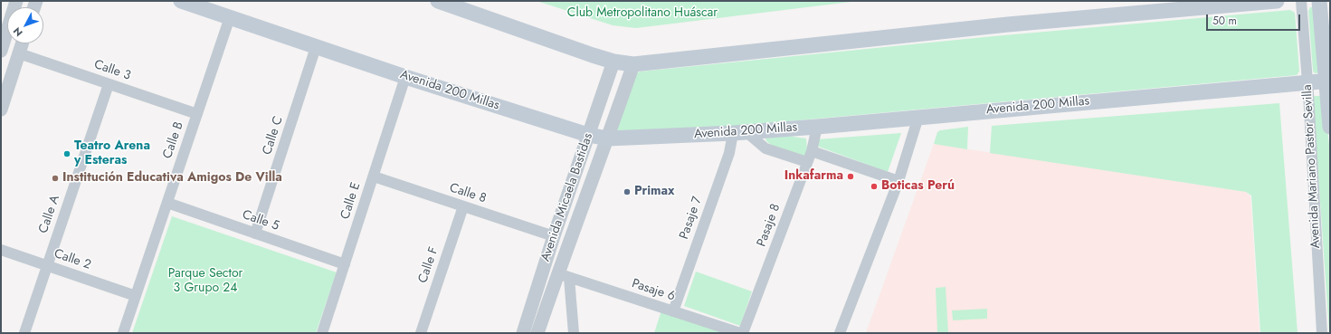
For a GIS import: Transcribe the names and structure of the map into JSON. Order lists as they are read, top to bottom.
{
  "streets": {
    "main road": ["Avenida 200 Millas", "Avenida Mariano Pastor Sevilla"],
    "street": [
      "Calle 3",
      "Calle C",
      "Calle B",
      "Calle 8",
      "Avenida Micaela Bastidas",
      "Calle E",
      "Calle A",
      "Pasaje 7",
      "Calle 5",
      "Pasaje 8",
      "Calle 2",
      "Calle F",
      "Pasaje 6"
    ]
  },
  "crossings": [
    ["Calle 3", "Calle B"],
    ["Calle 3", "Calle A"],
    ["Avenida 200 Millas", "Calle C"],
    ["Avenida 200 Millas", "Calle B"],
    ["Avenida 200 Millas", "Avenida Mariano Pastor Sevilla"],
    ["Avenida 200 Millas", "Avenida Micaela Bastidas"],
    ["Avenida 200 Millas", "Calle E"],
    ["Avenida 200 Millas", "Pasaje 7"],
    ["Avenida 200 Millas", "Pasaje 8"],
    ["Calle C", "Calle 5"],
    ["Calle B", "Calle 5"],
    ["Calle B", "Calle 2"],
    ["Calle 8", "Avenida Micaela Bastidas"],
    ["Calle 8", "Calle E"],
    ["Calle 8", "Calle F"],
    ["Avenida Micaela Bastidas", "Pasaje 6"],
    ["Calle E", "Calle 5"],
    ["Calle A", "Calle 2"],
    ["Pasaje 7", "Pasaje 6"],
    ["Pasaje 8", "Pasaje 6"]
  ],
  "parks": ["Club Metropolitano Huáscar", "Parque Sector 3 Grupo 24"],
  "places": [
    "Teatro Arena y Esteras",
    "Inkafarma",
    "Institución Educativa Amigos De Villa",
    "Boticas Perú",
    "Primax"
  ],
  "scale_bar": "50 m",
  "north": "bottom left"
}
